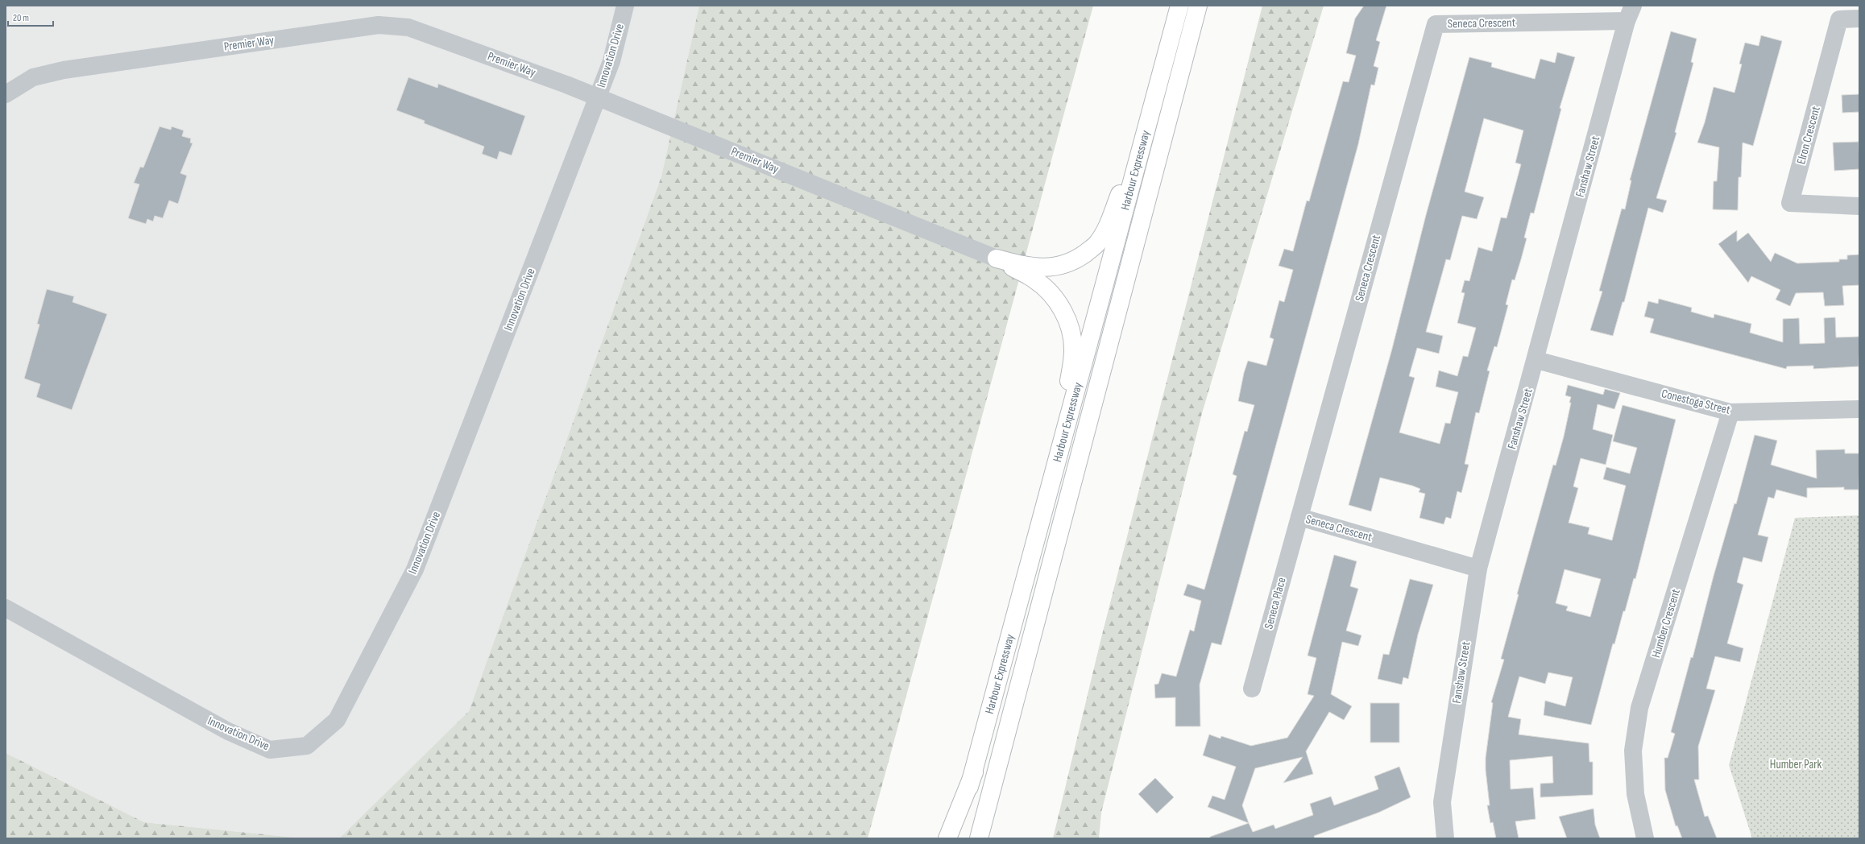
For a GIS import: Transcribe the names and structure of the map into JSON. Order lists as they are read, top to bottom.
{
  "streets": {
    "main road": ["Harbour Expressway"],
    "street": [
      "Seneca Crescent",
      "Premier Way",
      "Innovation Drive",
      "Elron Crescent",
      "Fanshaw Street",
      "Conestoga Street",
      "Seneca Place",
      "Humber Crescent"
    ]
  },
  "crossings": [
    ["Seneca Crescent", "Fanshaw Street"],
    ["Seneca Crescent", "Seneca Place"],
    ["Premier Way", "Innovation Drive"],
    ["Fanshaw Street", "Conestoga Street"],
    ["Conestoga Street", "Humber Crescent"]
  ],
  "parks": ["Humber Park"],
  "scale_bar": "20 m"
}
